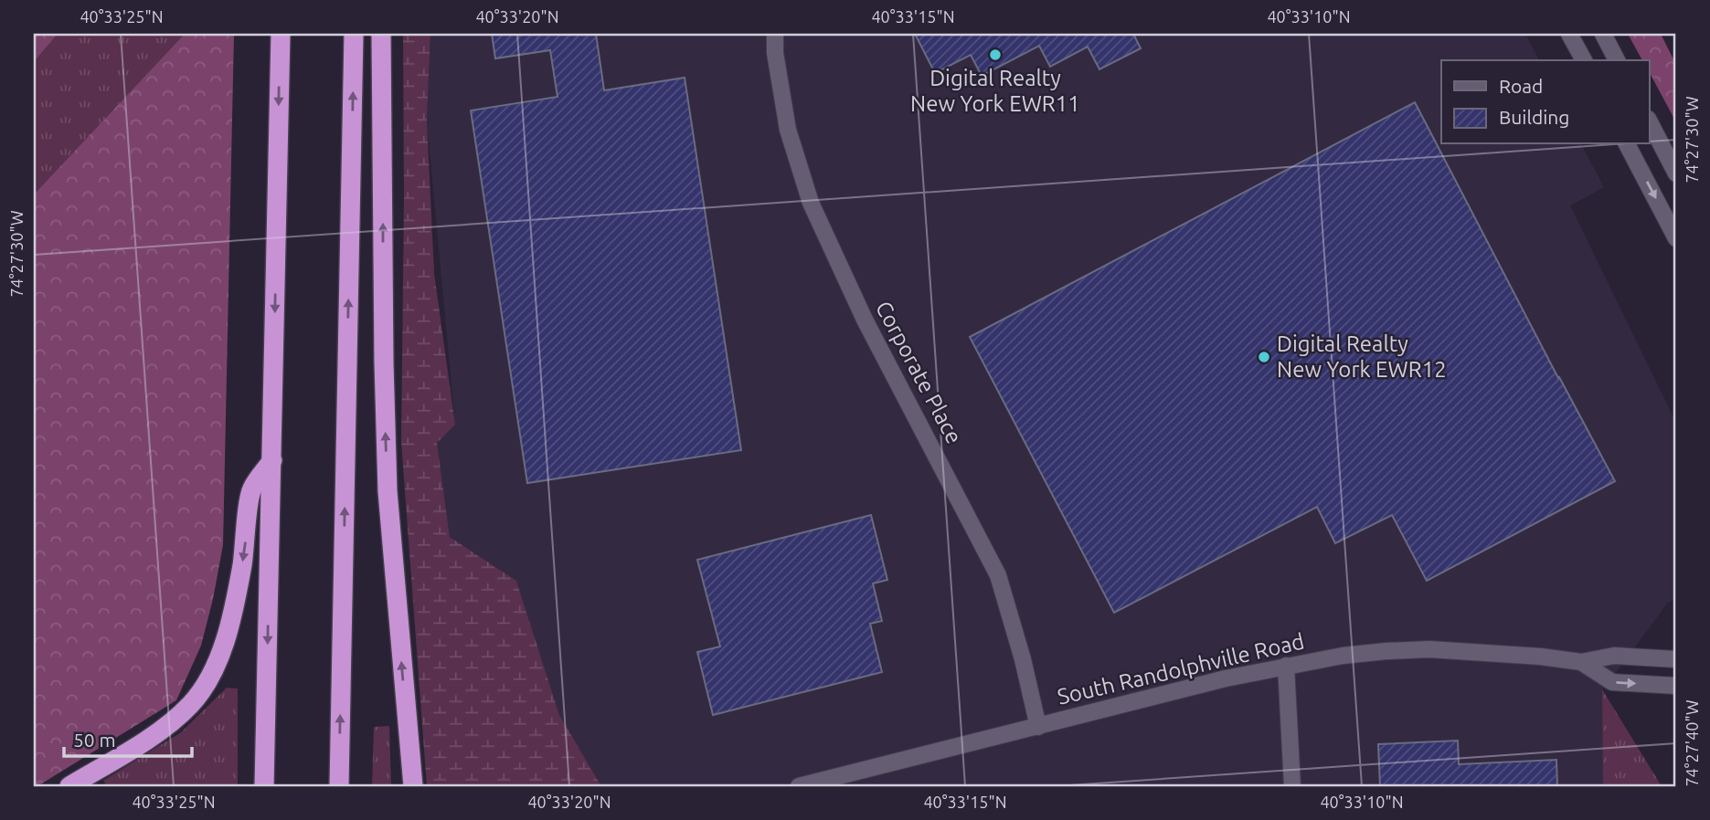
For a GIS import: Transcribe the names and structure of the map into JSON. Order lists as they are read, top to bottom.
{
  "streets": {
    "main road": ["Corporate Place", "South Randolphville Road"]
  },
  "crossings": [
    ["Corporate Place", "South Randolphville Road"]
  ],
  "places": ["Digital Realty New York EWR11", "Digital Realty New York EWR12"],
  "legend": ["Road", "Building"],
  "scale_bar": "50 m",
  "coordinates": [
    "40°33'25\"N",
    "40°33'20\"N",
    "40°33'15\"N",
    "40°33'10\"N",
    "74°27'30\"W",
    "74°27'40\"W"
  ]
}
